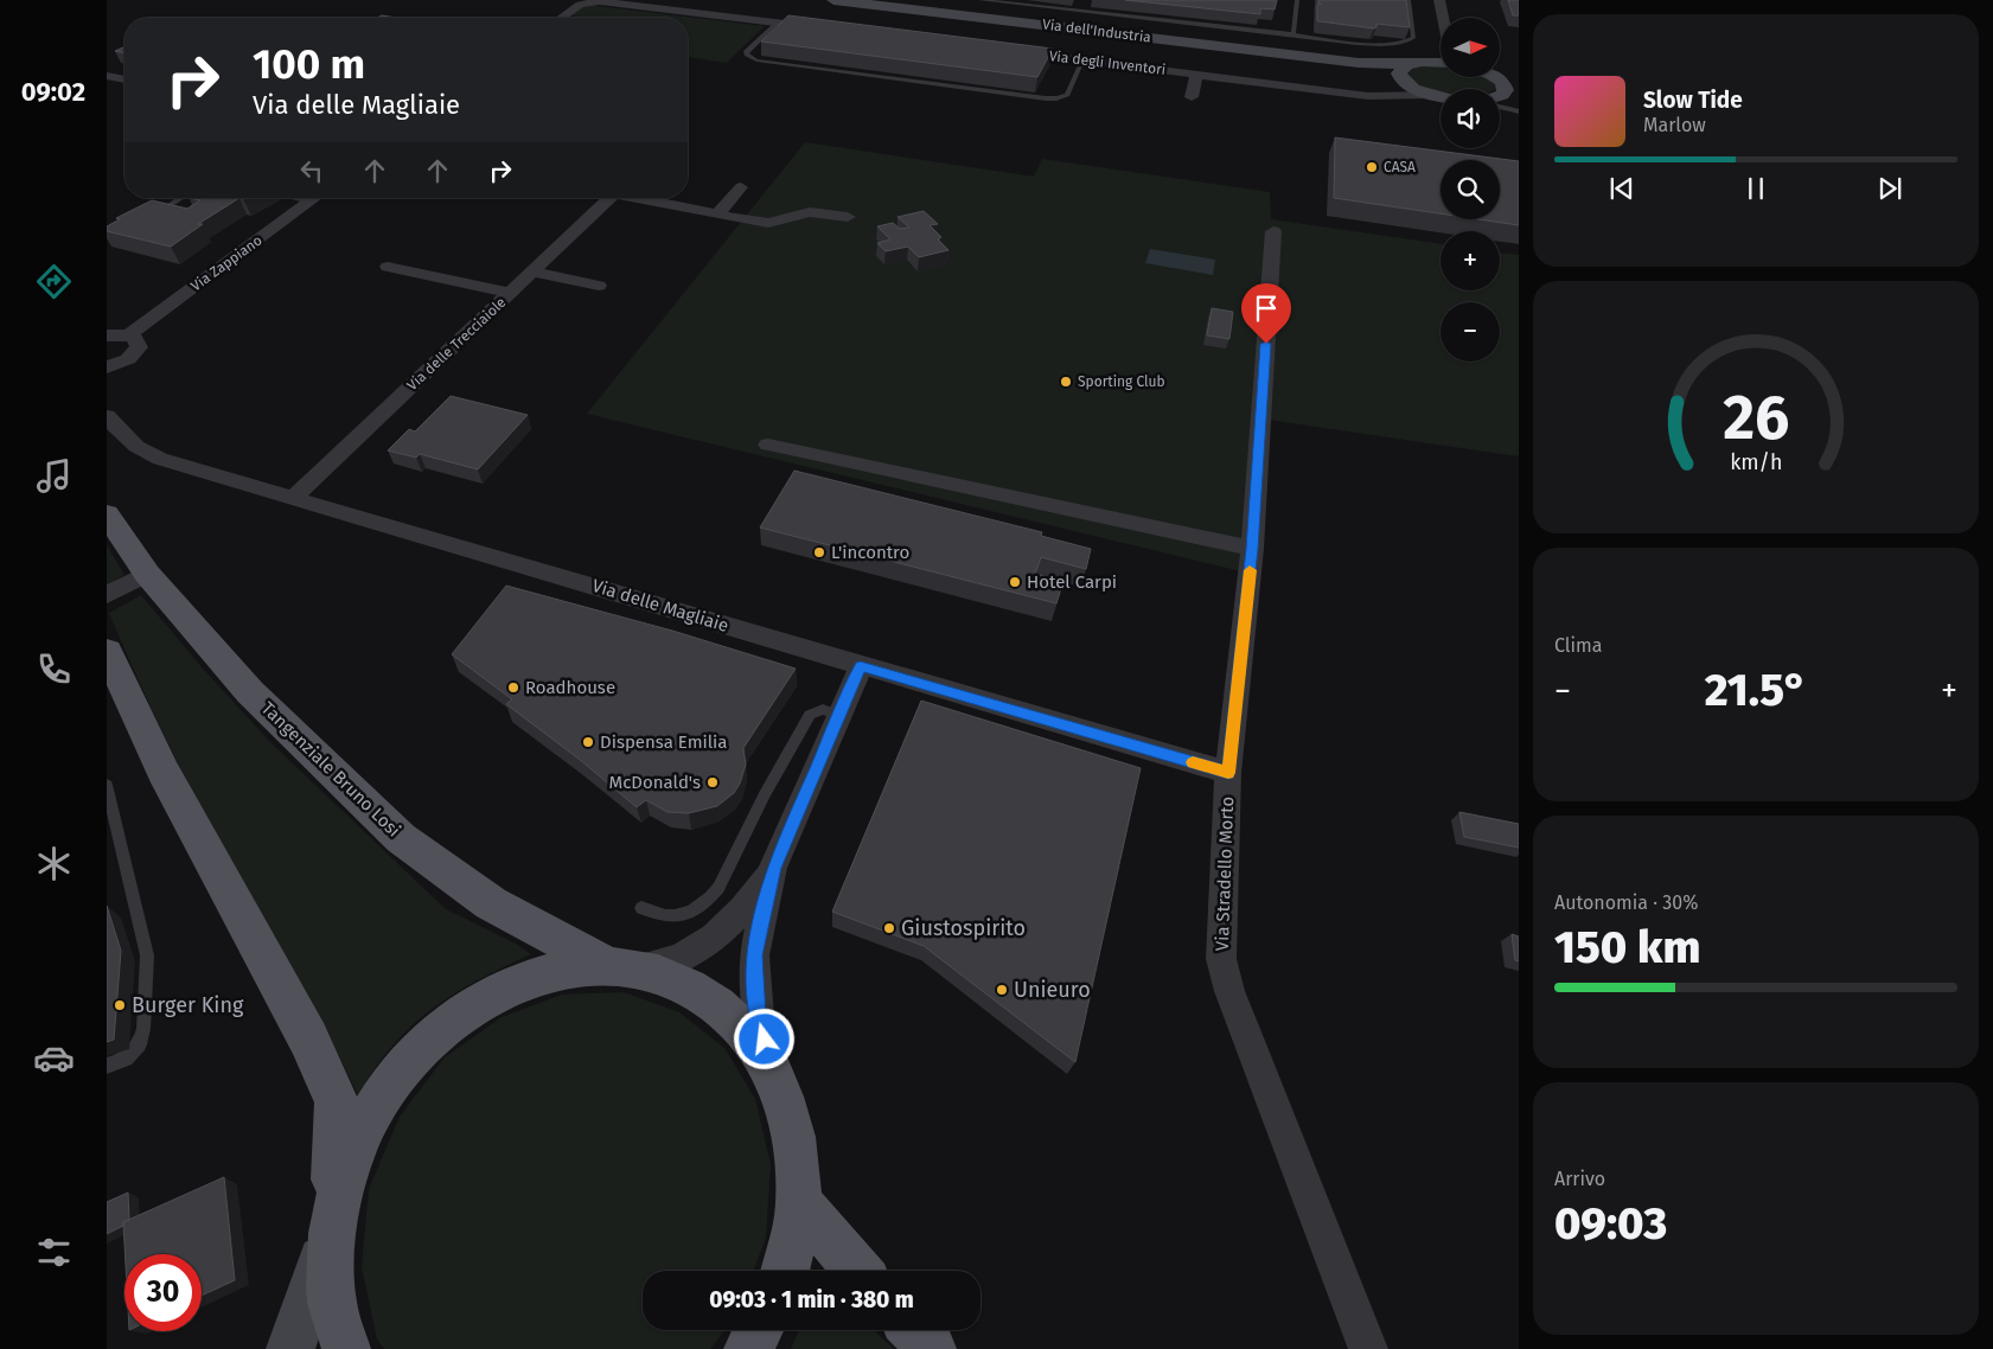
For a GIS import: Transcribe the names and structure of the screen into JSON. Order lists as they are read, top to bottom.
{
  "streets": {
    "main road": ["Tangenziale Bruno Losi"],
    "street": [
      "Via dell'Industria",
      "Via degli Inventori",
      "Via Zappiano",
      "Via delle Trecciaiole",
      "Via delle Magliaie",
      "Via Stradello Morto"
    ]
  },
  "crossings": [
    ["Via dell'Industria", "Via degli Inventori"],
    ["Via delle Trecciaiole", "Via delle Magliaie"],
    ["Via delle Magliaie", "Via Stradello Morto"]
  ],
  "places": [
    "CASA",
    "Sporting Club",
    "L'incontro",
    "Hotel Carpi",
    "Roadhouse",
    "Dispensa Emilia",
    "McDonald's",
    "Giustospirito",
    "Unieuro",
    "Burger King"
  ],
  "north": "right",
  "page": {
    "tabs": "09:02",
    "map_buttons": ["+", "−"],
    "turn": ["100 m", "Via delle Magliaie"],
    "song": ["Slow Tide", "Marlow"],
    "tile": [
      "Clima",
      ["Autonomia · 30%", "150 km"],
      ["Arrivo", "09:03"]
    ],
    "heat": ["−", "21.5°", "+"],
    "limit": "30",
    "trip": "09:03 · 1 min · 380 m",
    "gauge": ["26", "km/h"]
  }
}
